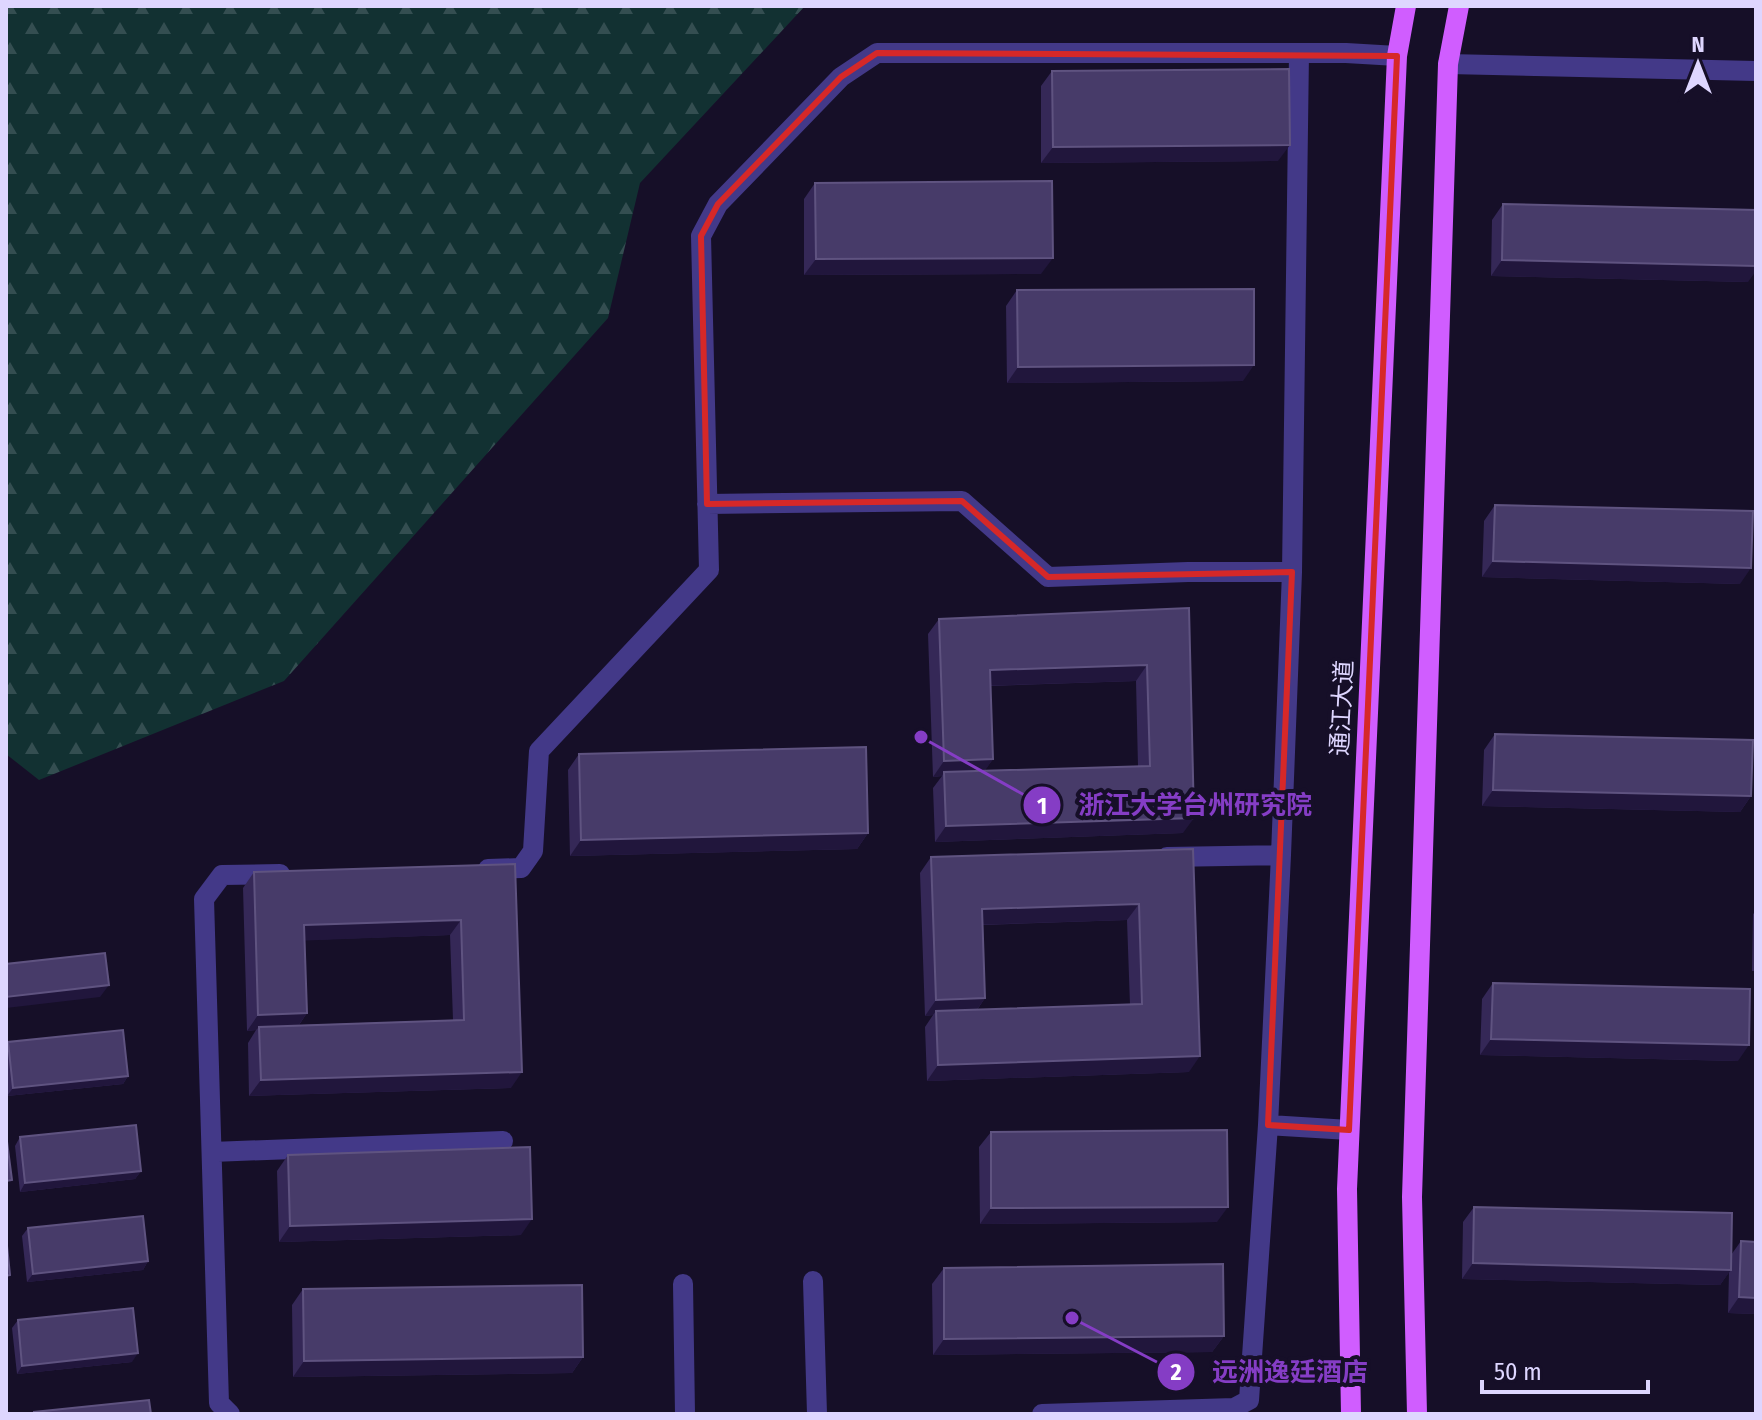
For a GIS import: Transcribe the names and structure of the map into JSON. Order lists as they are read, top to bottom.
{
  "streets": {
    "main road": ["通江大道"]
  },
  "places": ["浙江大学台州研究院", "远洲逸廷酒店"],
  "scale_bar": "50 m",
  "north": "top"
}
